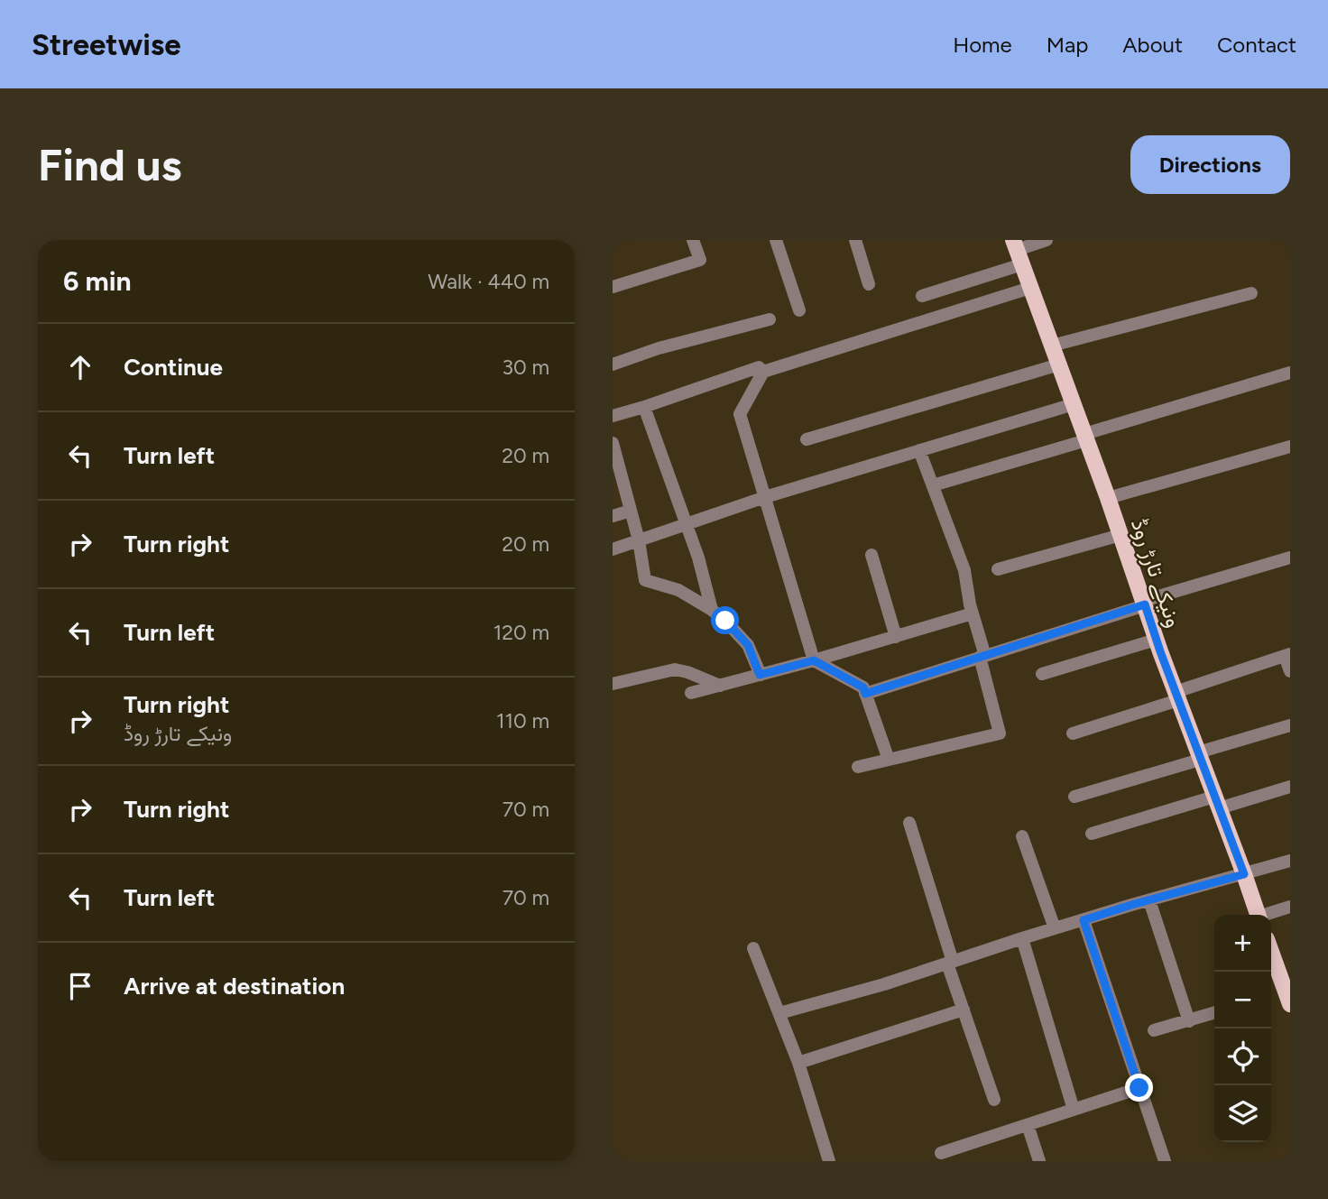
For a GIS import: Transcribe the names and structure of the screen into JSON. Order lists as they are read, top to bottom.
{
  "streets": {
    "main road": ["ونیکے تارڑ روڈ"]
  },
  "page": {
    "header": "Streetwise",
    "nav": [
      "Home",
      "Map",
      "About",
      "Contact"
    ],
    "buttons": "Directions",
    "title": "Find us",
    "heading": ["6 min", "Walk · 440 m"],
    "list": [
      ["Continue", "30 m"],
      ["Turn left", "20 m"],
      ["Turn right", "20 m"],
      ["Turn left", "120 m"],
      ["Turn right", "ونیکے تارڑ روڈ", "110 m"],
      ["Turn right", "70 m"],
      ["Turn left", "70 m"],
      "Arrive at destination"
    ],
    "map_buttons": ["+", "−"]
  }
}
